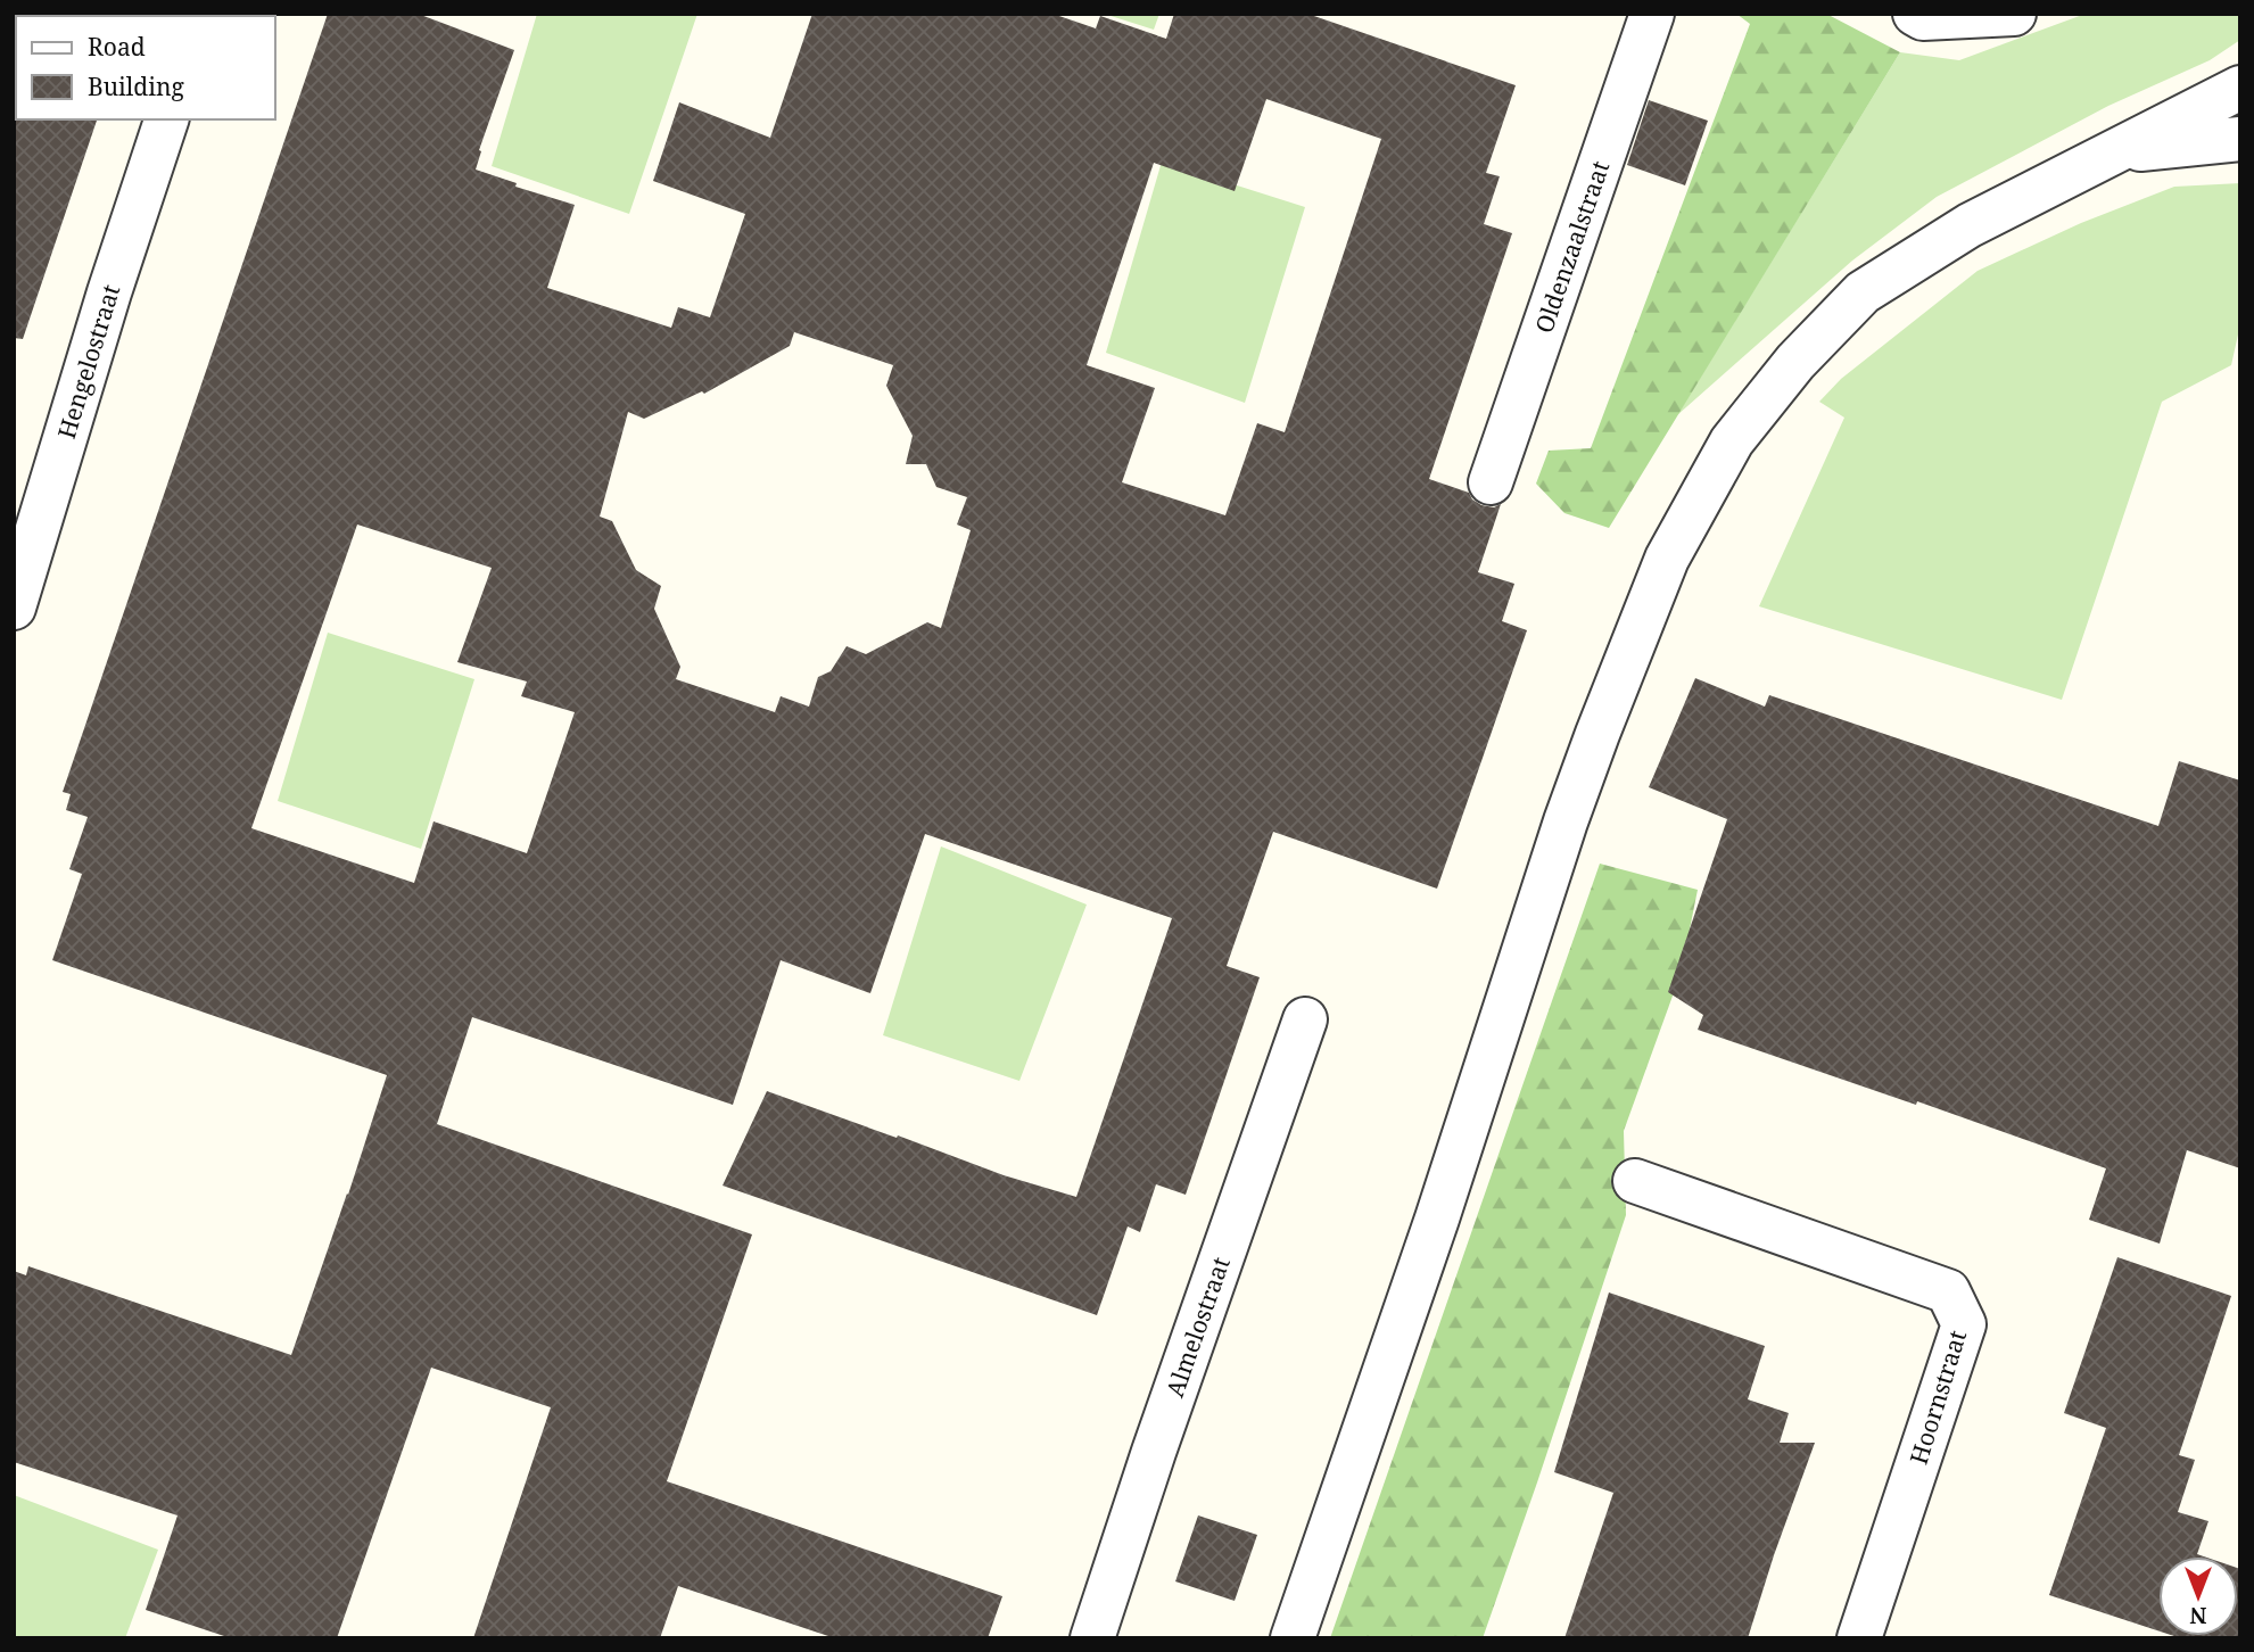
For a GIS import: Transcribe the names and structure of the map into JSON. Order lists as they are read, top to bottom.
{
  "streets": {
    "street": [
      "Oldenzaalstraat",
      "Hengelostraat",
      "Almelostraat",
      "Hoornstraat"
    ]
  },
  "legend": ["Road", "Building"],
  "north": "bottom"
}
